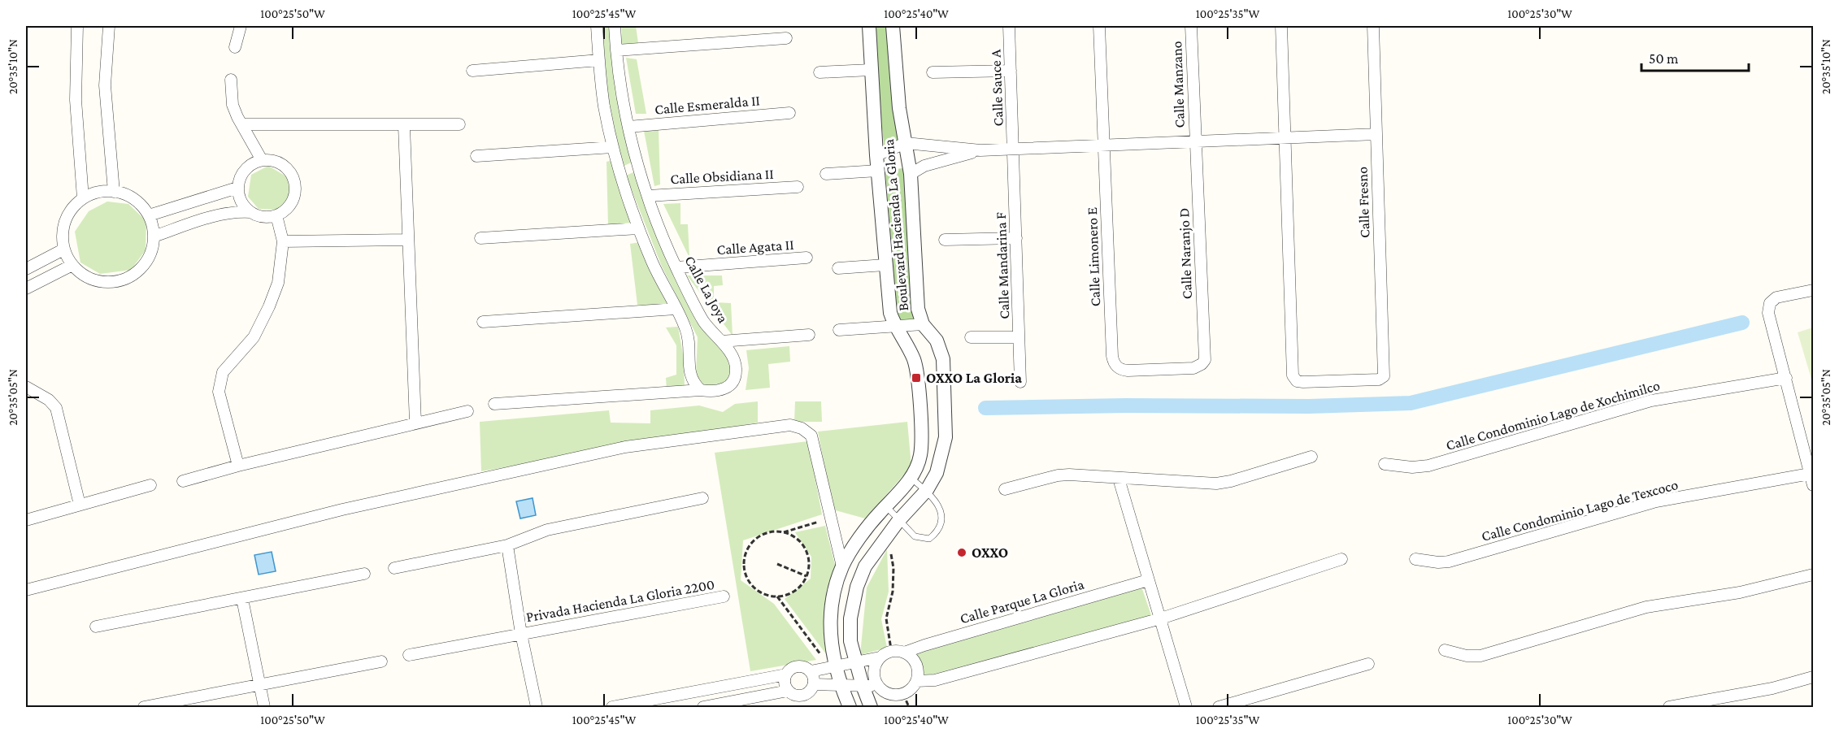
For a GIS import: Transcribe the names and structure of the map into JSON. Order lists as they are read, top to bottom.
{
  "streets": {
    "street": [
      "Calle Manzano",
      "Calle Sauce A",
      "Calle Esmeralda II",
      "Calle Obsidiana II",
      "Calle Fresno",
      "Boulevard Hacienda La Gloria",
      "Calle Agata II",
      "Calle Naranjo D",
      "Calle Limonero E",
      "Calle Mandarina F",
      "Calle La Joya",
      "Calle Condominio Lago de Xochimilco",
      "Calle Condominio Lago de Texcoco",
      "Privada Hacienda La Gloria 2200",
      "Calle Parque La Gloria"
    ]
  },
  "crossings": [
    ["Calle Manzano", "Calle Naranjo D"],
    ["Calle Sauce A", "Calle Mandarina F"],
    ["Calle Esmeralda II", "Calle La Joya"],
    ["Calle Obsidiana II", "Calle La Joya"],
    ["Calle Agata II", "Calle La Joya"],
    ["Calle Naranjo D", "Calle Limonero E"]
  ],
  "places": {
    "transit": ["OXXO La Gloria"],
    "other": ["OXXO"]
  },
  "scale_bar": "50 m",
  "coordinates": [
    "100°25'50\"W",
    "100°25'45\"W",
    "100°25'40\"W",
    "100°25'35\"W",
    "100°25'30\"W",
    "20°35'10\"N",
    "20°35'05\"N"
  ]
}
